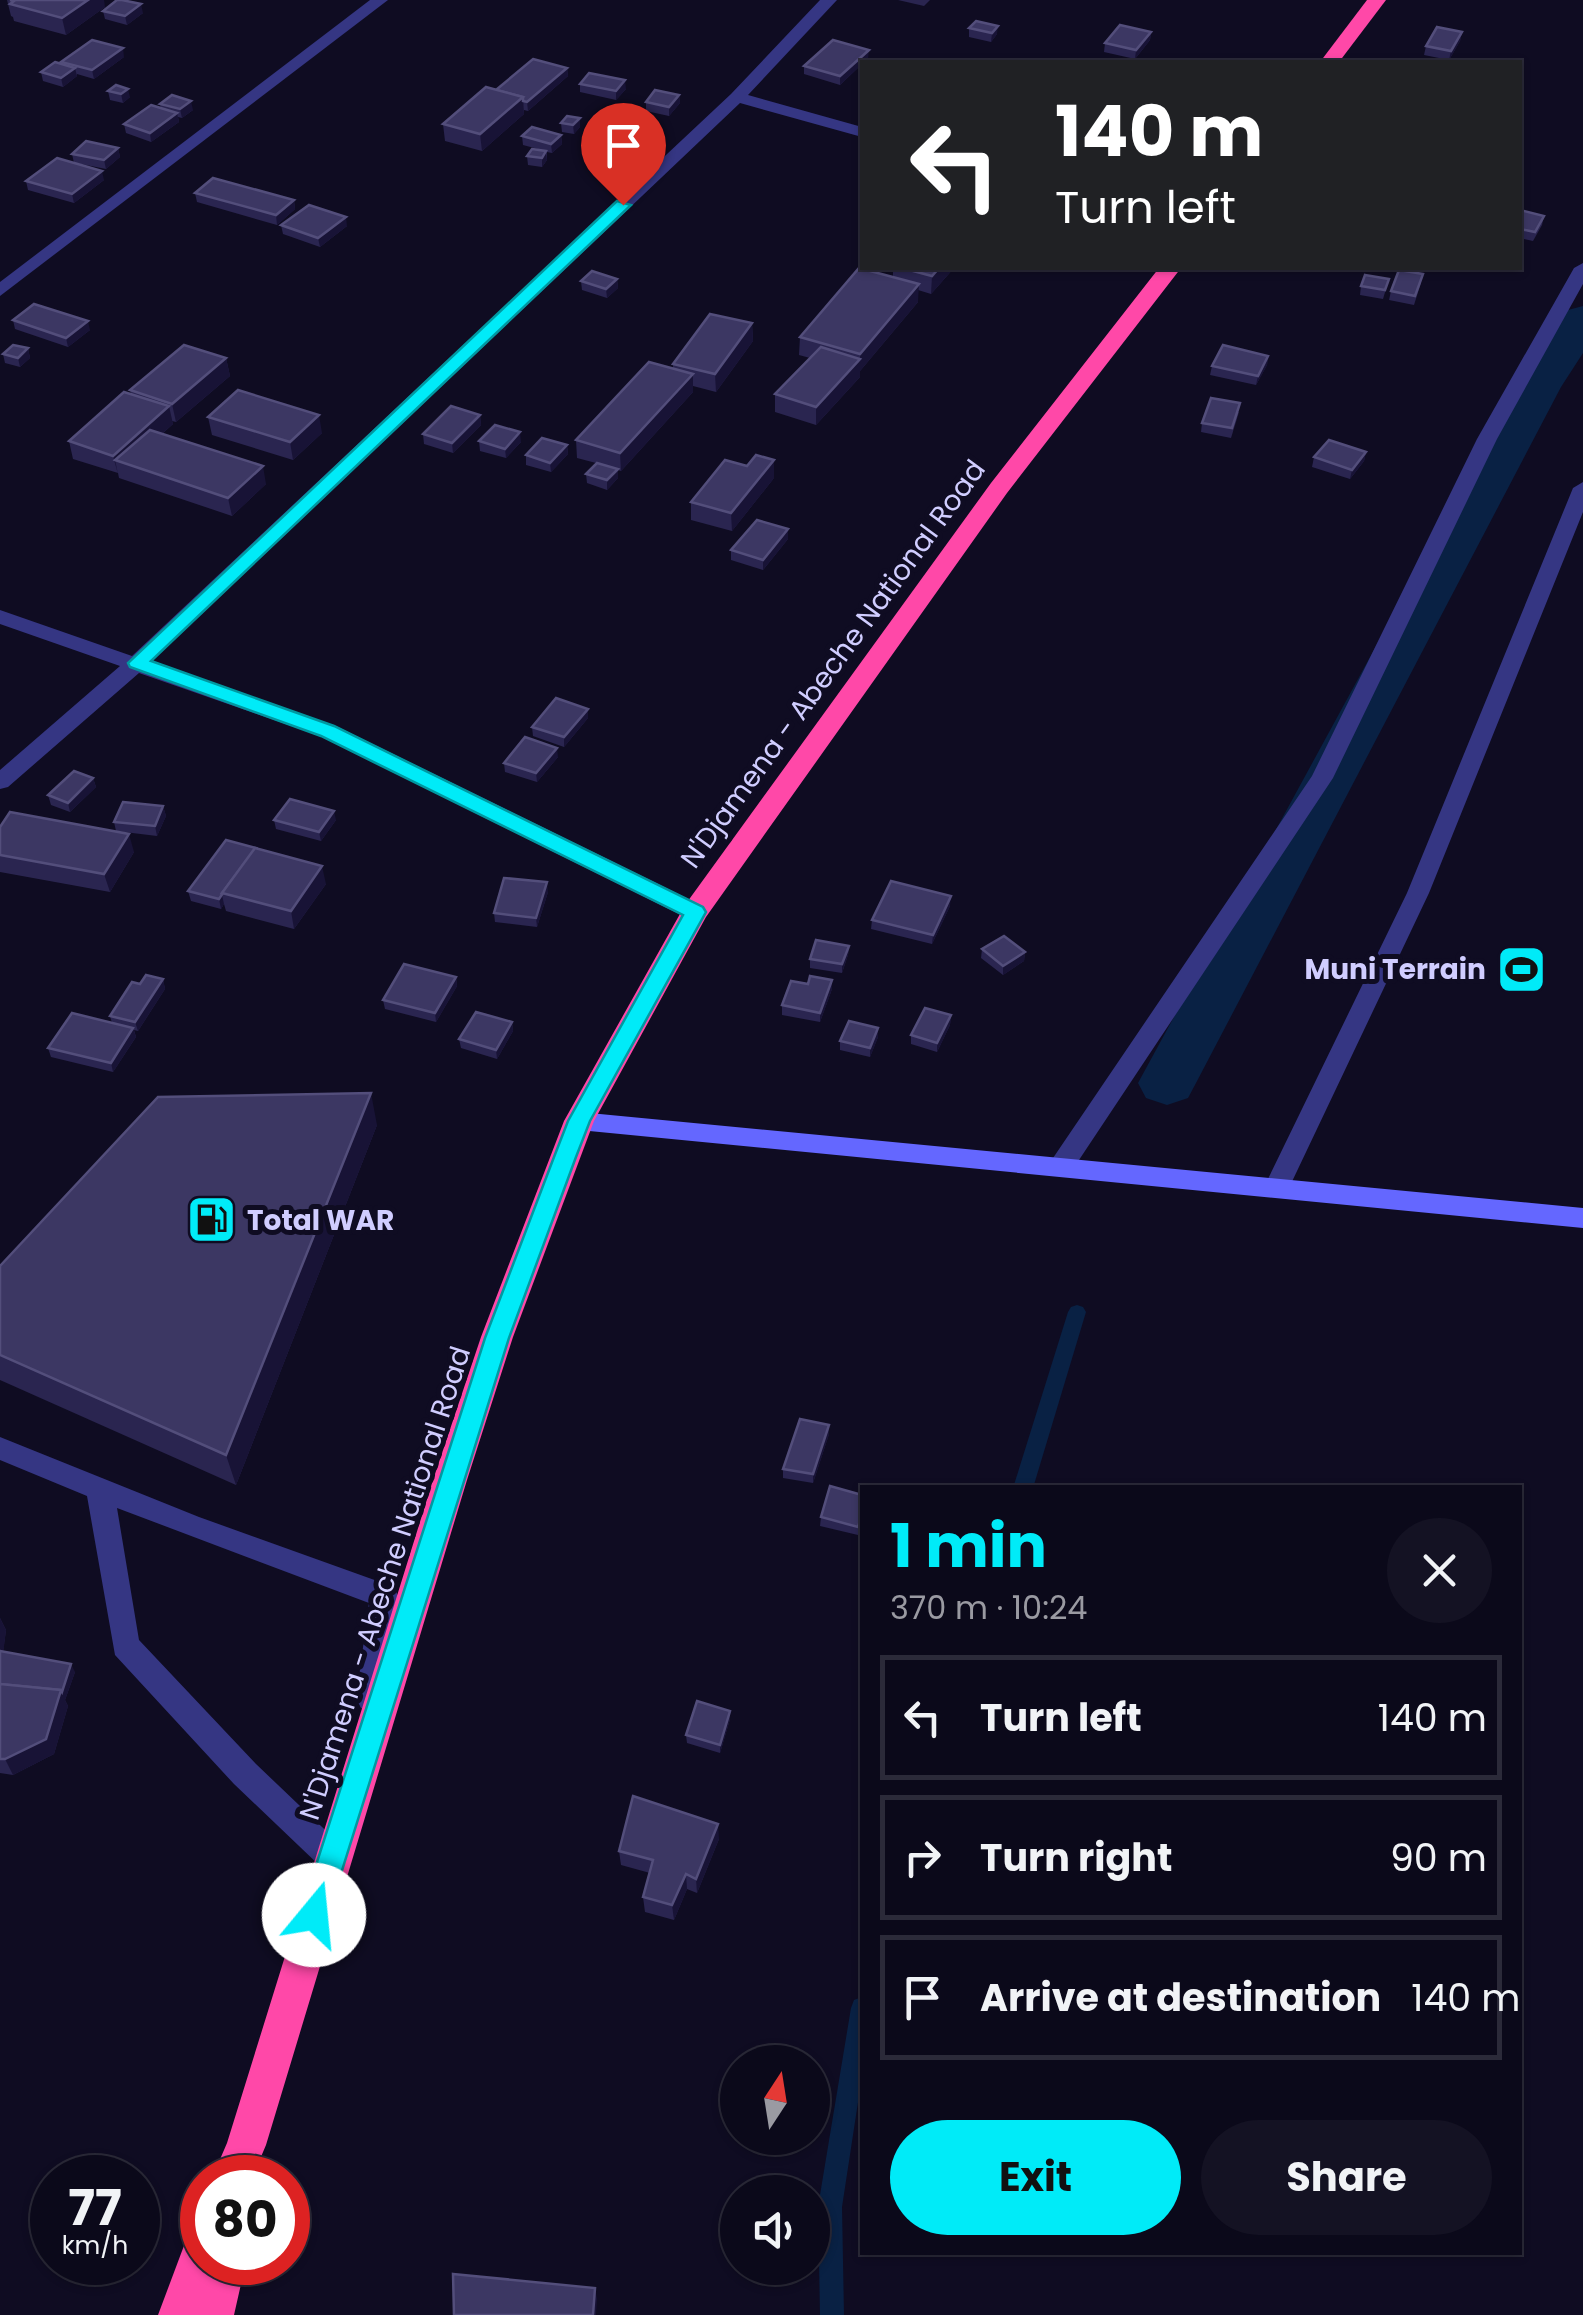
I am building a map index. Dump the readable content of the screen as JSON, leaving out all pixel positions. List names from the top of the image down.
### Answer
{
  "streets": {
    "highway": ["N'Djamena - Abeche National Road"]
  },
  "places": {
    "sports": ["Muni Terrain"],
    "fuel station": ["Total WAR"]
  },
  "north": "top",
  "page": {
    "turn": ["140 m", "Turn left"],
    "heading": ["1 min", "370 m · 10:24"],
    "list": [
      {
        "name": "Turn left",
        "value": "140 m"
      },
      {
        "name": "Turn right",
        "value": "90 m"
      },
      {
        "name": "Arrive at destination",
        "value": "140 m"
      }
    ],
    "buttons": ["Exit", "Share"],
    "speed": "77 km/h",
    "limit": "80"
  }
}
